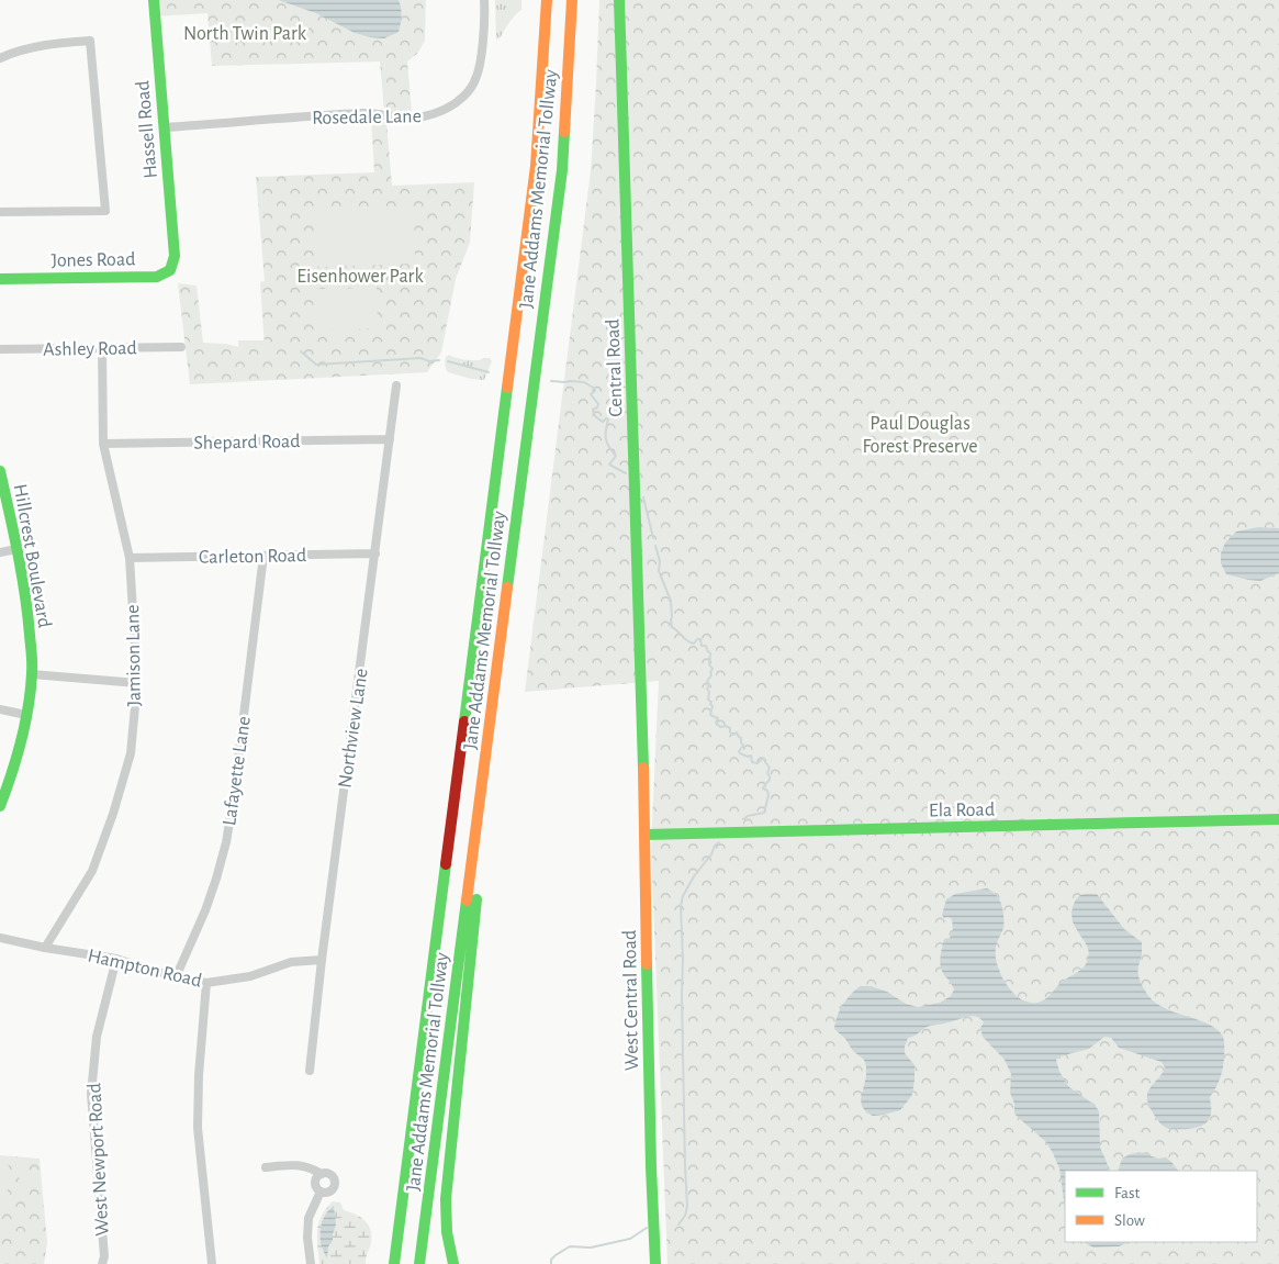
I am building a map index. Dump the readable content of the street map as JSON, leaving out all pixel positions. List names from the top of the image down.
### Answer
{
  "streets": {
    "main road": [
      "Hassell Road",
      "Jane Addams Memorial Tollway",
      "Jones Road",
      "Central Road",
      "Hillcrest Boulevard",
      "Ela Road",
      "West Central Road"
    ],
    "street": [
      "Rosedale Lane",
      "Ashley Road",
      "Shepard Road",
      "Carleton Road",
      "Jamison Lane",
      "Northview Lane",
      "Lafayette Lane",
      "Hampton Road",
      "West Newport Road"
    ]
  },
  "crossings": [
    ["Rosedale Lane", "Hassell Road"],
    ["Hassell Road", "Jones Road"],
    ["Ashley Road", "Jamison Lane"],
    ["Central Road", "West Central Road"],
    ["Shepard Road", "Jamison Lane"],
    ["Shepard Road", "Northview Lane"],
    ["Carleton Road", "Jamison Lane"],
    ["Carleton Road", "Northview Lane"],
    ["Carleton Road", "Lafayette Lane"],
    ["Jamison Lane", "Hampton Road"],
    ["Northview Lane", "Hampton Road"],
    ["Lafayette Lane", "Hampton Road"],
    ["Ela Road", "West Central Road"],
    ["Hampton Road", "West Newport Road"]
  ],
  "parks": ["North Twin Park", "Eisenhower Park", "Paul Douglas Forest Preserve"],
  "legend": ["Fast", "Slow"]
}
